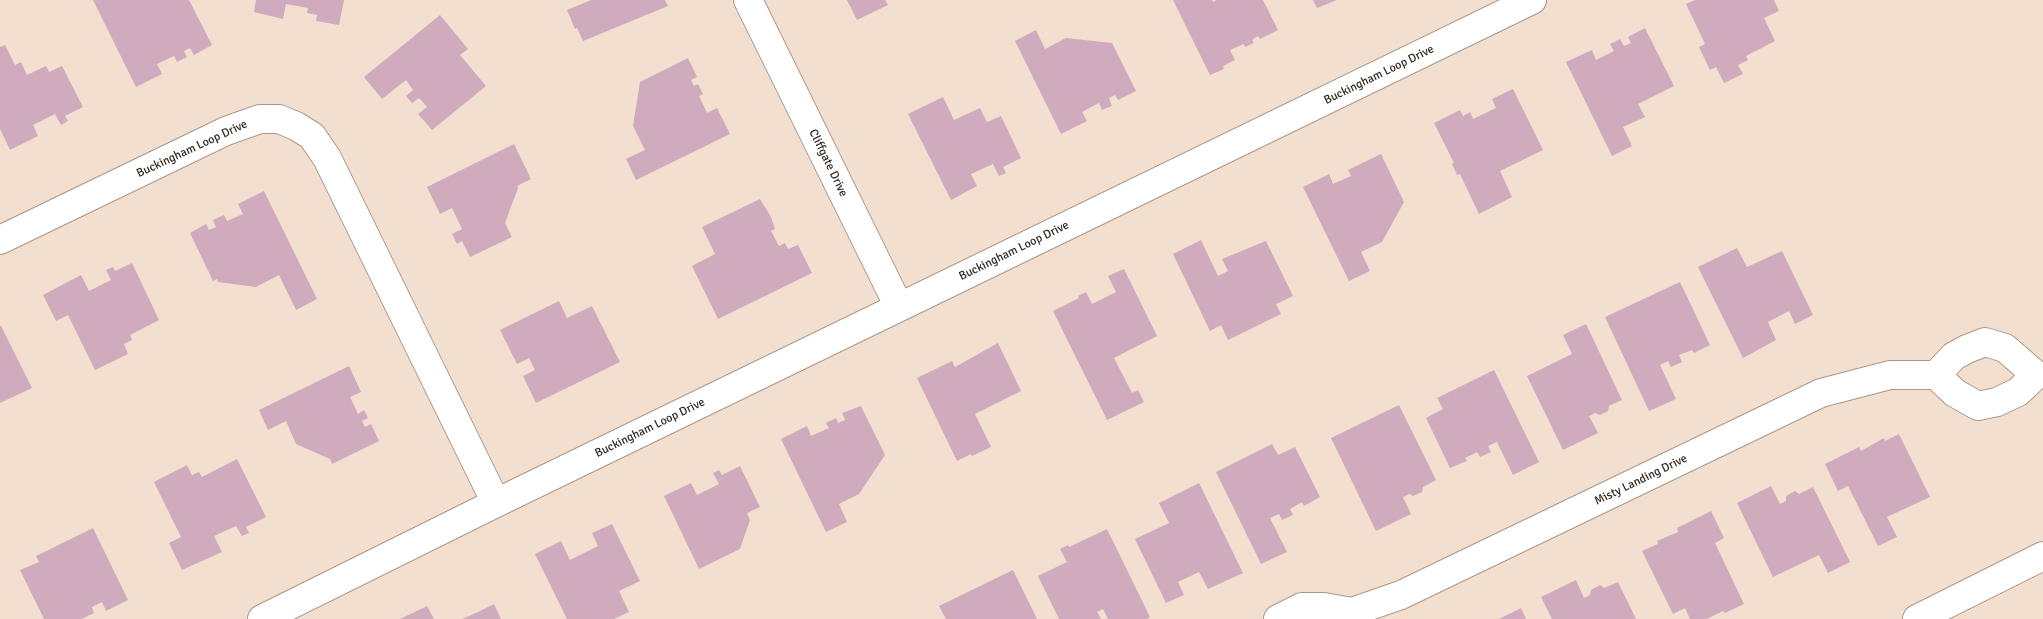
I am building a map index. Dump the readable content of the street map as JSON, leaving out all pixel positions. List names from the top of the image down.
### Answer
{
  "streets": {
    "street": ["Buckingham Loop Drive", "Cliffgate Drive", "Misty Landing Drive"]
  },
  "crossings": [
    ["Buckingham Loop Drive", "Cliffgate Drive"]
  ]
}
